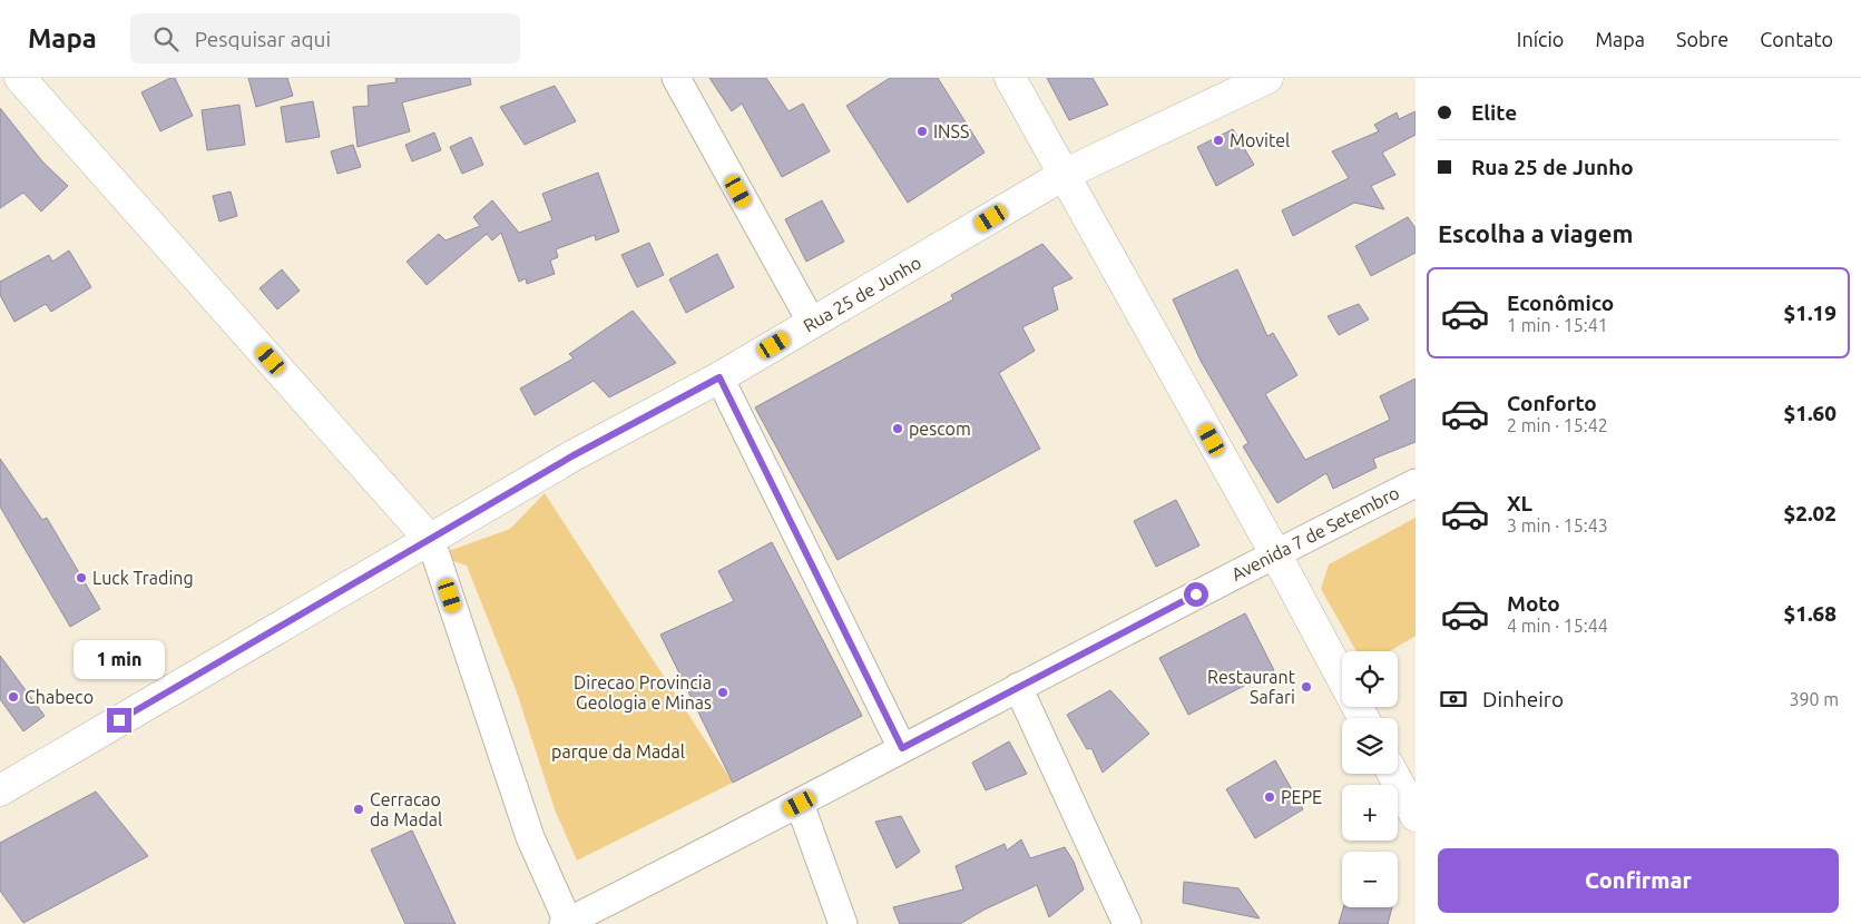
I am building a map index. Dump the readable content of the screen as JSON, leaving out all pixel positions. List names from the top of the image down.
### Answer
{
  "streets": {
    "street": ["Rua 25 de Junho", "Avenida 7 de Setembro"]
  },
  "parks": ["parque da Madal"],
  "places": [
    "INSS",
    "Movitel",
    "pescom",
    "Luck Trading",
    "Restaurant Safari",
    "Direcao Provincia Geologia e Minas",
    "Chabeco",
    "PEPE",
    "Cerracao da Madal"
  ],
  "page": {
    "header": "Mapa",
    "search": "Pesquisar aqui",
    "nav": [
      "Início",
      "Mapa",
      "Sobre",
      "Contato"
    ],
    "banner": ["Elite", "Rua 25 de Junho"],
    "heading": "Escolha a viagem",
    "list": [
      {
        "name": "Econômico",
        "note": "1 min · 15:41",
        "value": "$1.19"
      },
      {
        "name": "Conforto",
        "note": "2 min · 15:42",
        "value": "$1.60"
      },
      {
        "name": "XL",
        "note": "3 min · 15:43",
        "value": "$2.02"
      },
      {
        "name": "Moto",
        "note": "4 min · 15:44",
        "value": "$1.68"
      }
    ],
    "bubble": "1 min",
    "map_buttons": ["+", "−"],
    "pay": ["Dinheiro", "390 m"],
    "buttons": "Confirmar"
  }
}
